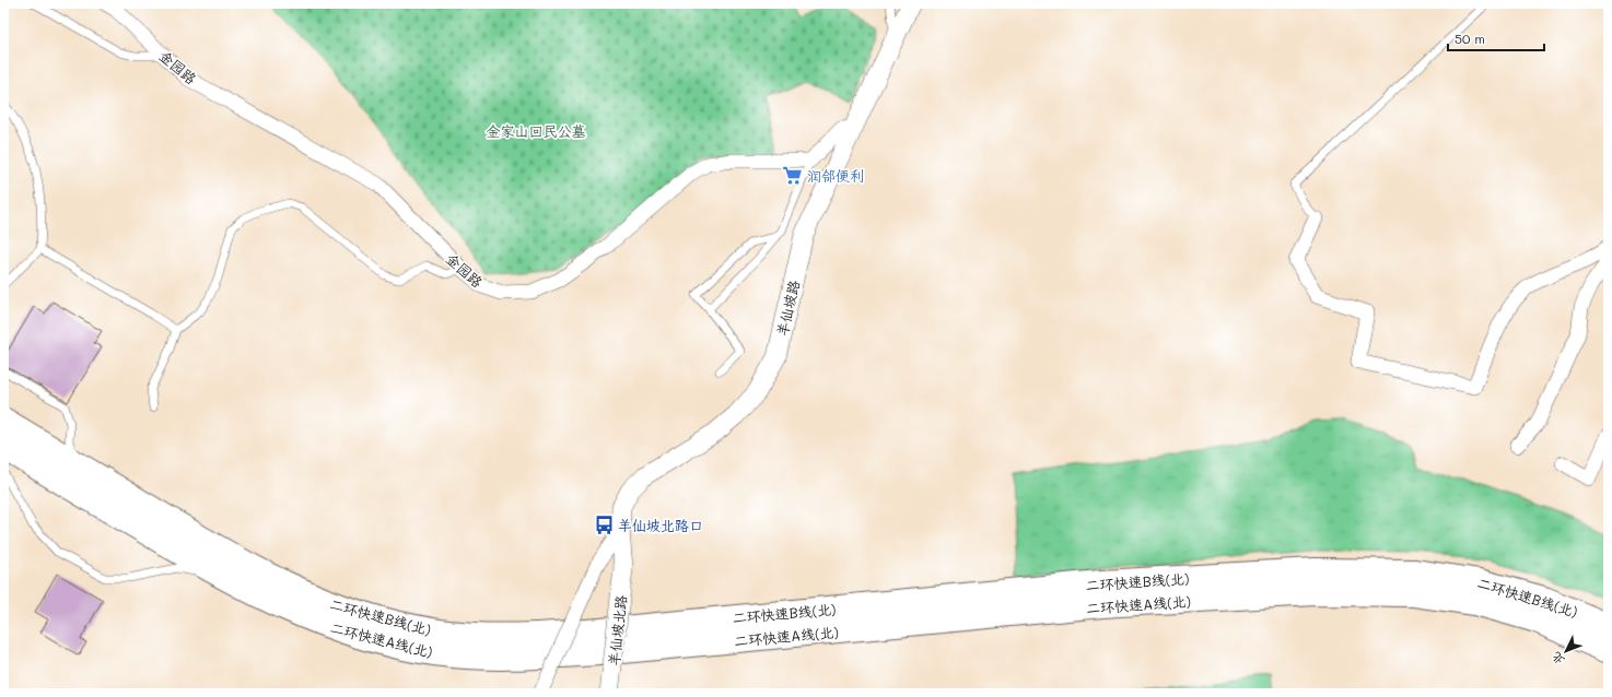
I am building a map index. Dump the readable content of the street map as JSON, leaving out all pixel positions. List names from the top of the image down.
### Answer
{
  "streets": {
    "highway": ["二环快速B线(北)", "二环快速A线(北)"],
    "street": ["金园路", "羊仙坡路", "羊仙坡北路"]
  },
  "crossings": [
    ["羊仙坡路", "羊仙坡北路"],
    ["二环快速B线(北)", "二环快速A线(北)"]
  ],
  "parks": ["金家山回民公墓"],
  "places": {
    "supermarket": ["润邻便利"],
    "bus stop": ["羊仙坡北路口"]
  },
  "scale_bar": "50 m",
  "north": "bottom left"
}
